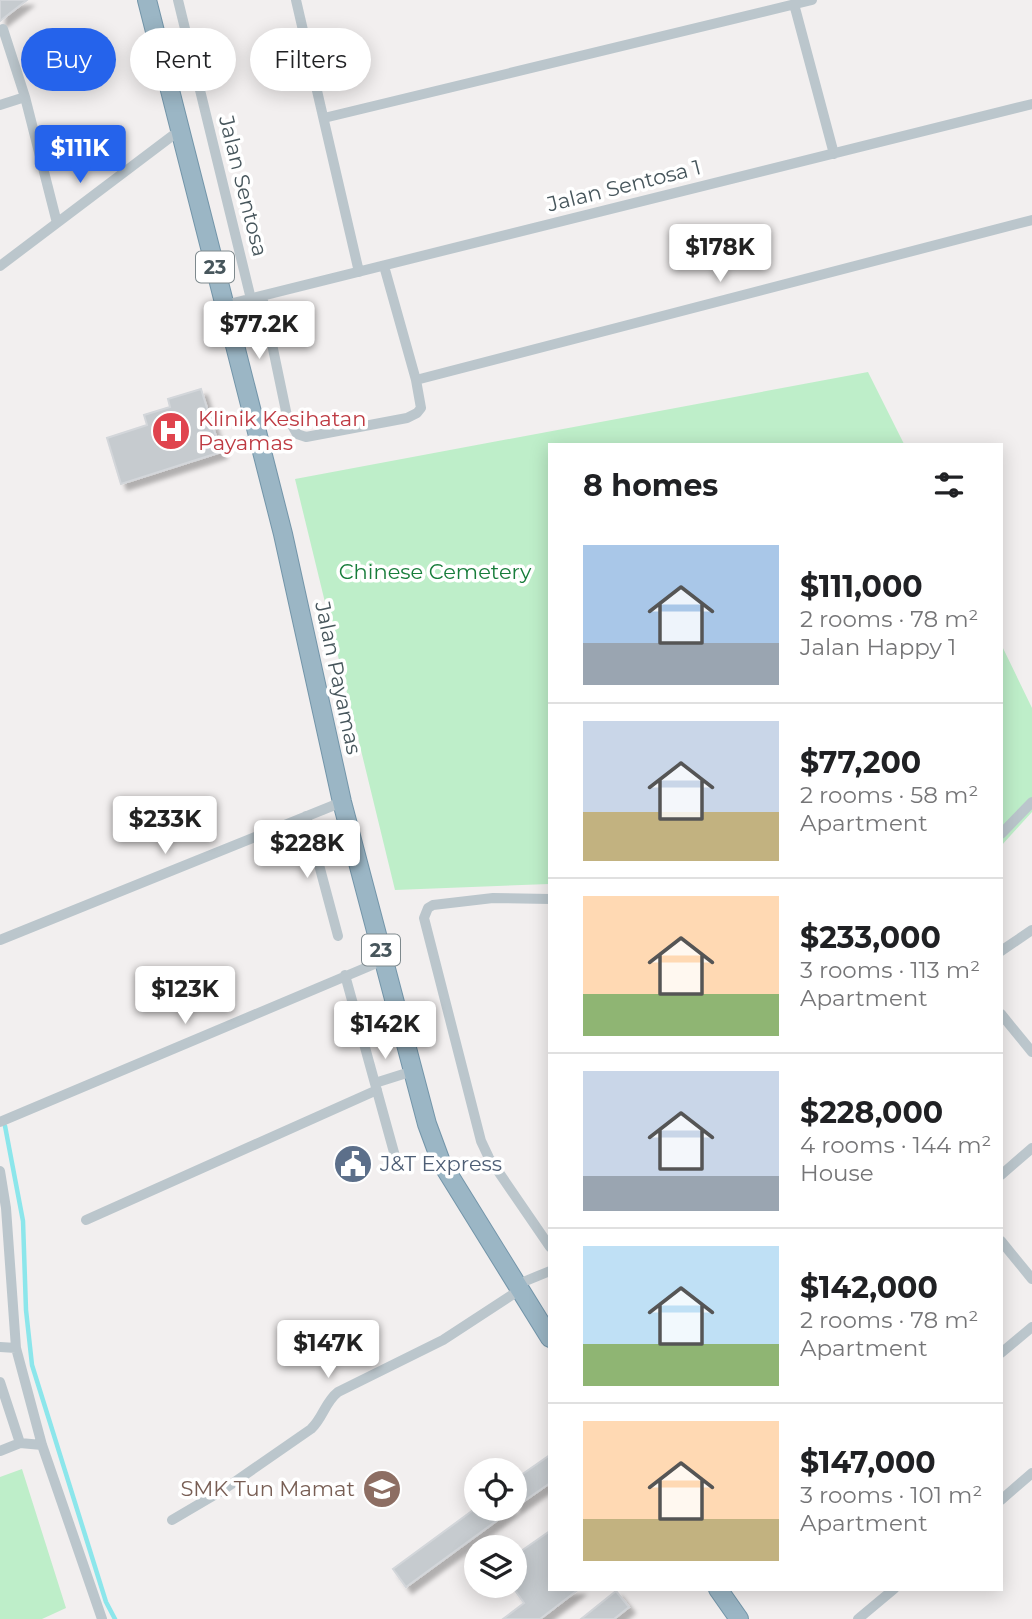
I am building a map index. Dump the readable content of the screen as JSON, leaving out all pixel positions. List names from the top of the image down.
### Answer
{
  "streets": {
    "highway": ["23", "Jalan Payamas"],
    "street": ["Jalan Sentosa", "Jalan Sentosa 1"]
  },
  "crossings": [
    ["Jalan Sentosa", "Jalan Sentosa 1"],
    ["Jalan Sentosa 1", "Jalan Payamas"]
  ],
  "parks": ["Chinese Cemetery"],
  "places": {
    "hospital": ["Klinik Kesihatan Payamas"],
    "public building": ["J&T Express"],
    "school or university": ["SMK Tun Mamat"]
  },
  "page": {
    "chip": ["Buy", "Rent", "Filters"],
    "price": [
      "$111K",
      "$178K",
      "$77.2K",
      "$233K",
      "$228K",
      "$123K",
      "$142K",
      "$147K"
    ],
    "heading": "8 homes",
    "list": [
      {
        "name": "$111,000",
        "note": "2 rooms · 78 m² · Jalan Happy 1"
      },
      {
        "name": "$77,200",
        "note": "2 rooms · 58 m² · Apartment"
      },
      {
        "name": "$233,000",
        "note": "3 rooms · 113 m² · Apartment"
      },
      {
        "name": "$228,000",
        "note": "4 rooms · 144 m² · House"
      },
      {
        "name": "$142,000",
        "note": "2 rooms · 78 m² · Apartment"
      },
      {
        "name": "$147,000",
        "note": "3 rooms · 101 m² · Apartment"
      }
    ]
  }
}
